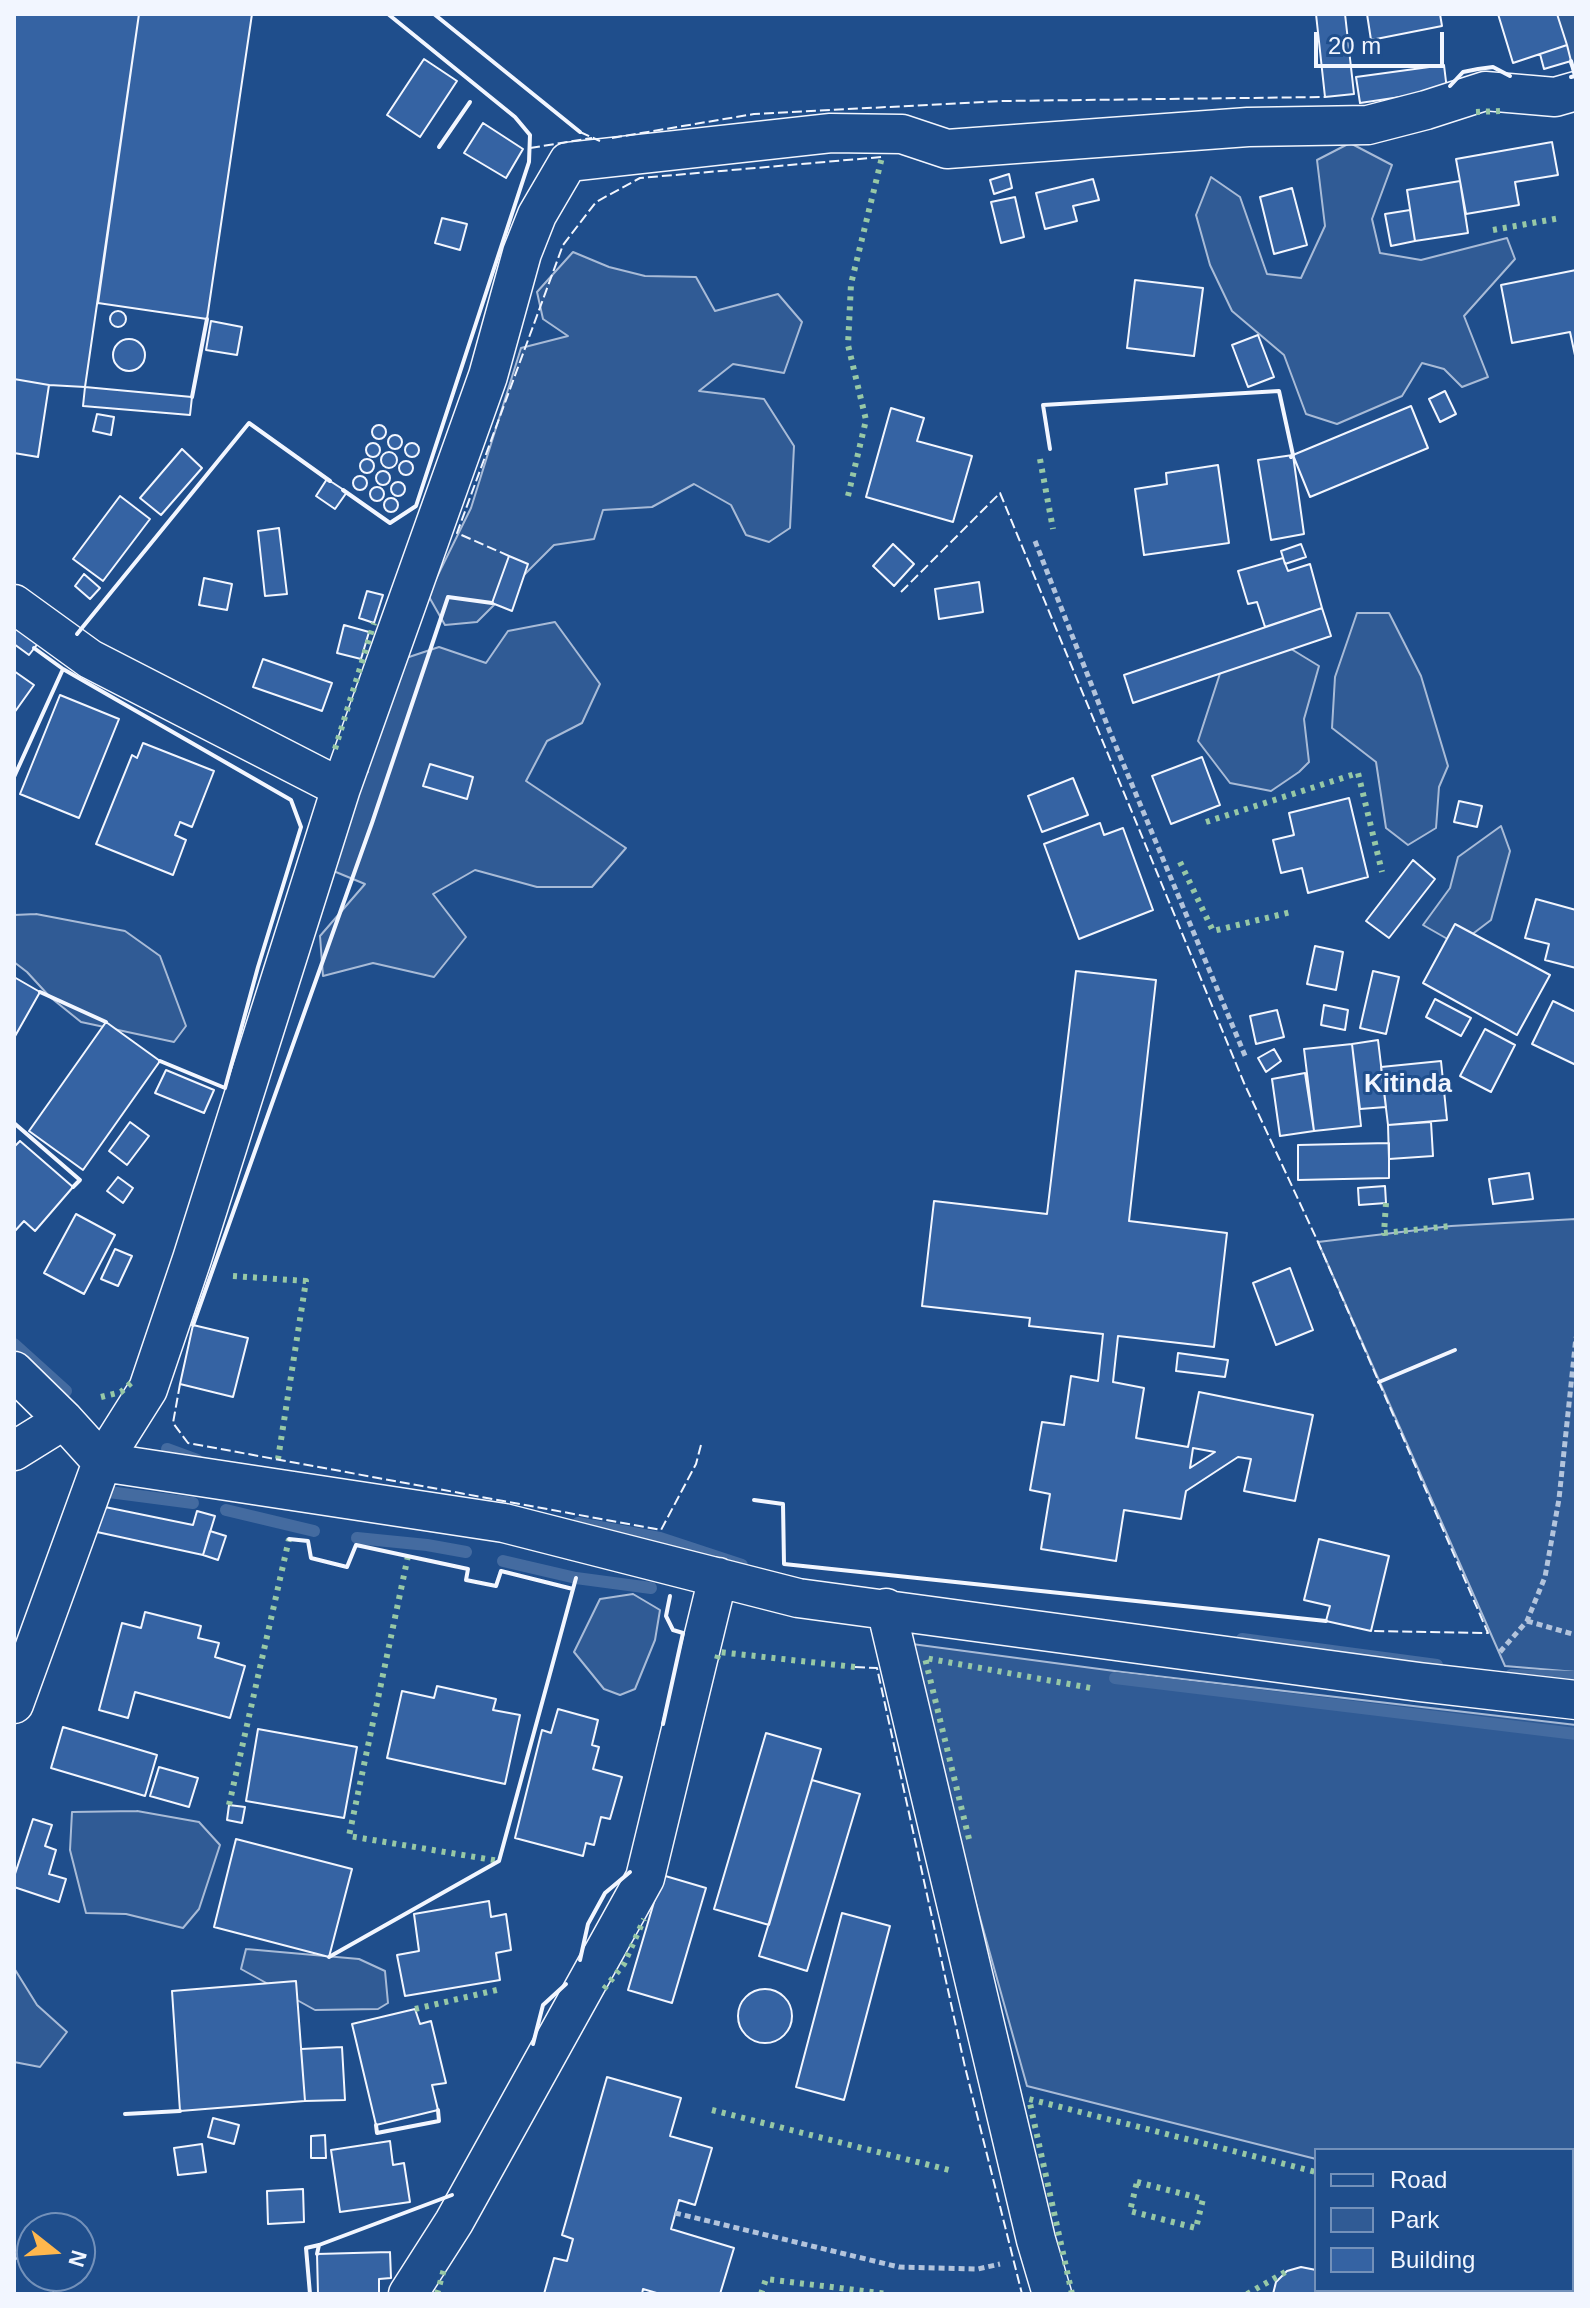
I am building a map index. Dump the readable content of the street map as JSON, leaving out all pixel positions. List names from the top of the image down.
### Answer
{
  "districts": ["Kitinda"],
  "legend": ["Road", "Park", "Building"],
  "scale_bar": "20 m",
  "north": "right"
}
